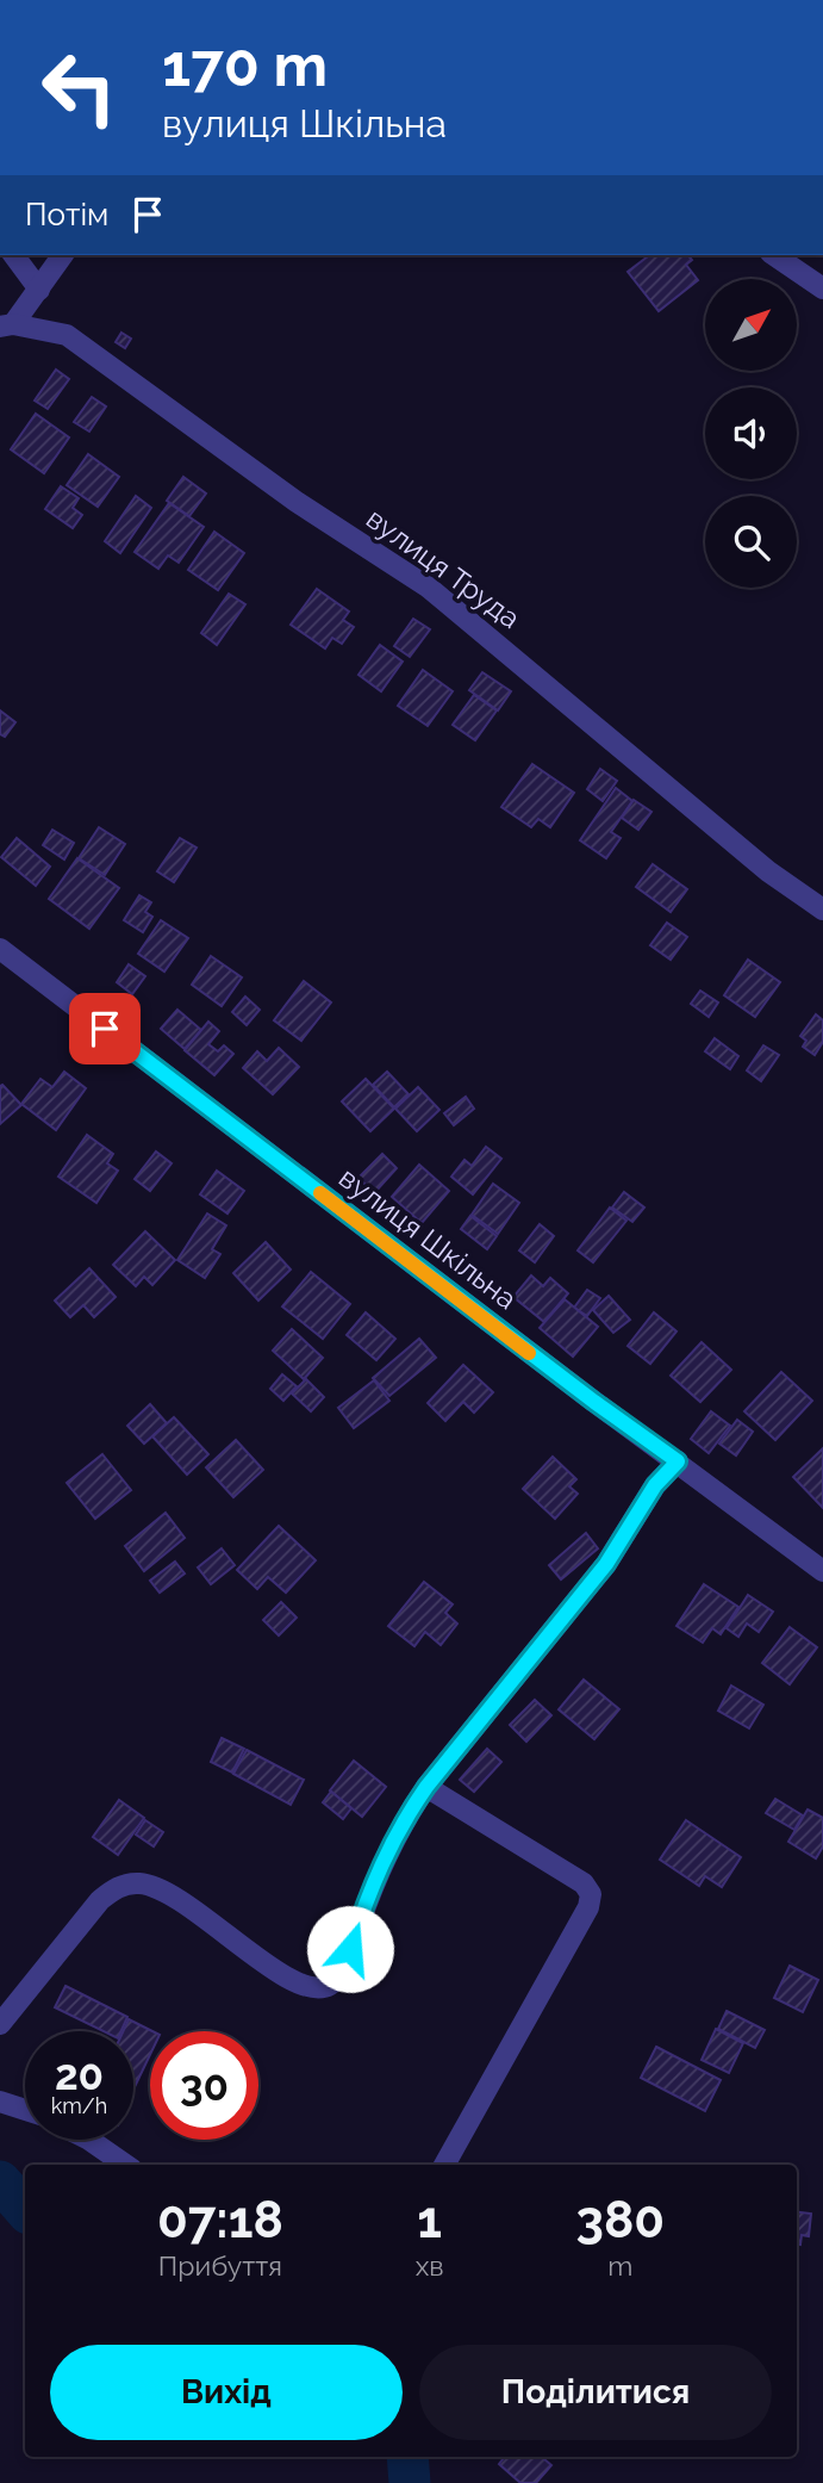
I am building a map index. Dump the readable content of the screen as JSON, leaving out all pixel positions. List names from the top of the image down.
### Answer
{
  "streets": {
    "street": ["вулиця Труда", "вулиця Шкільна"]
  },
  "north": "top right",
  "page": {
    "turn": ["170 m", "вулиця Шкільна"],
    "then": "Потім",
    "speed": "20 km/h",
    "limit": "30",
    "eta": [
      "07:18",
      "Прибуття",
      "1",
      "хв",
      "380",
      "m"
    ],
    "buttons": ["Вихід", "Поділитися"]
  }
}
